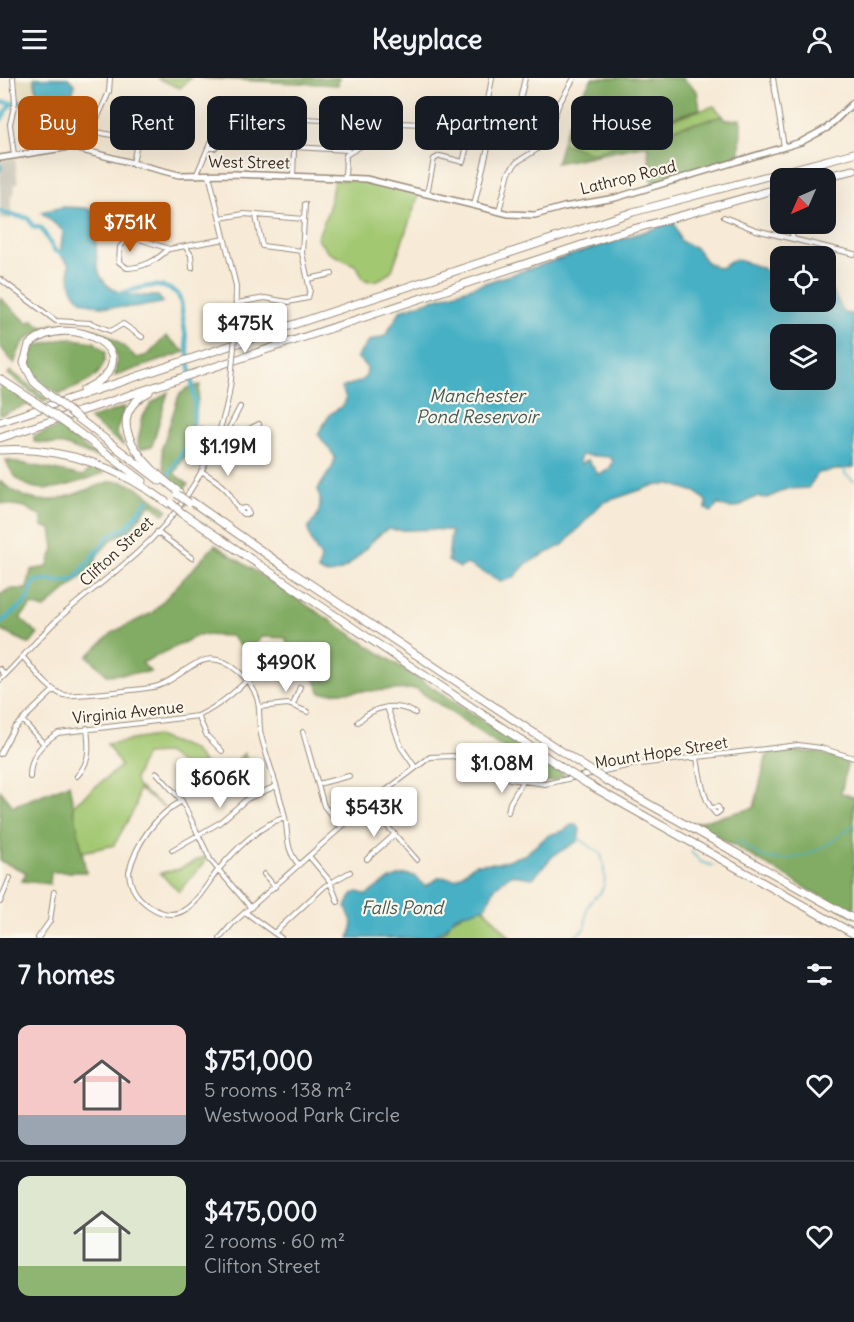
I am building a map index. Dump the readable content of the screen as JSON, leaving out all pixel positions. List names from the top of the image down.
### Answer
{
  "streets": {
    "main road": ["West Street", "Lathrop Road"],
    "street": ["Clifton Street", "Virginia Avenue", "Mount Hope Street"]
  },
  "crossings": [
    ["West Street", "Lathrop Road"],
    ["West Street", "Clifton Street"]
  ],
  "water": ["Manchester Pond Reservoir", "Falls Pond"],
  "north": "bottom left",
  "page": {
    "header": "Keyplace",
    "chip": [
      "Buy",
      "Rent",
      "Filters",
      "New",
      "Apartment",
      "House"
    ],
    "price": [
      "$751K",
      "$475K",
      "$1.19M",
      "$490K",
      "$1.08M",
      "$606K",
      "$543K"
    ],
    "heading": "7 homes",
    "list": [
      {
        "name": "$751,000",
        "note": "5 rooms · 138 m² · Westwood Park Circle"
      },
      {
        "name": "$475,000",
        "note": "2 rooms · 60 m² · Clifton Street"
      }
    ]
  }
}
